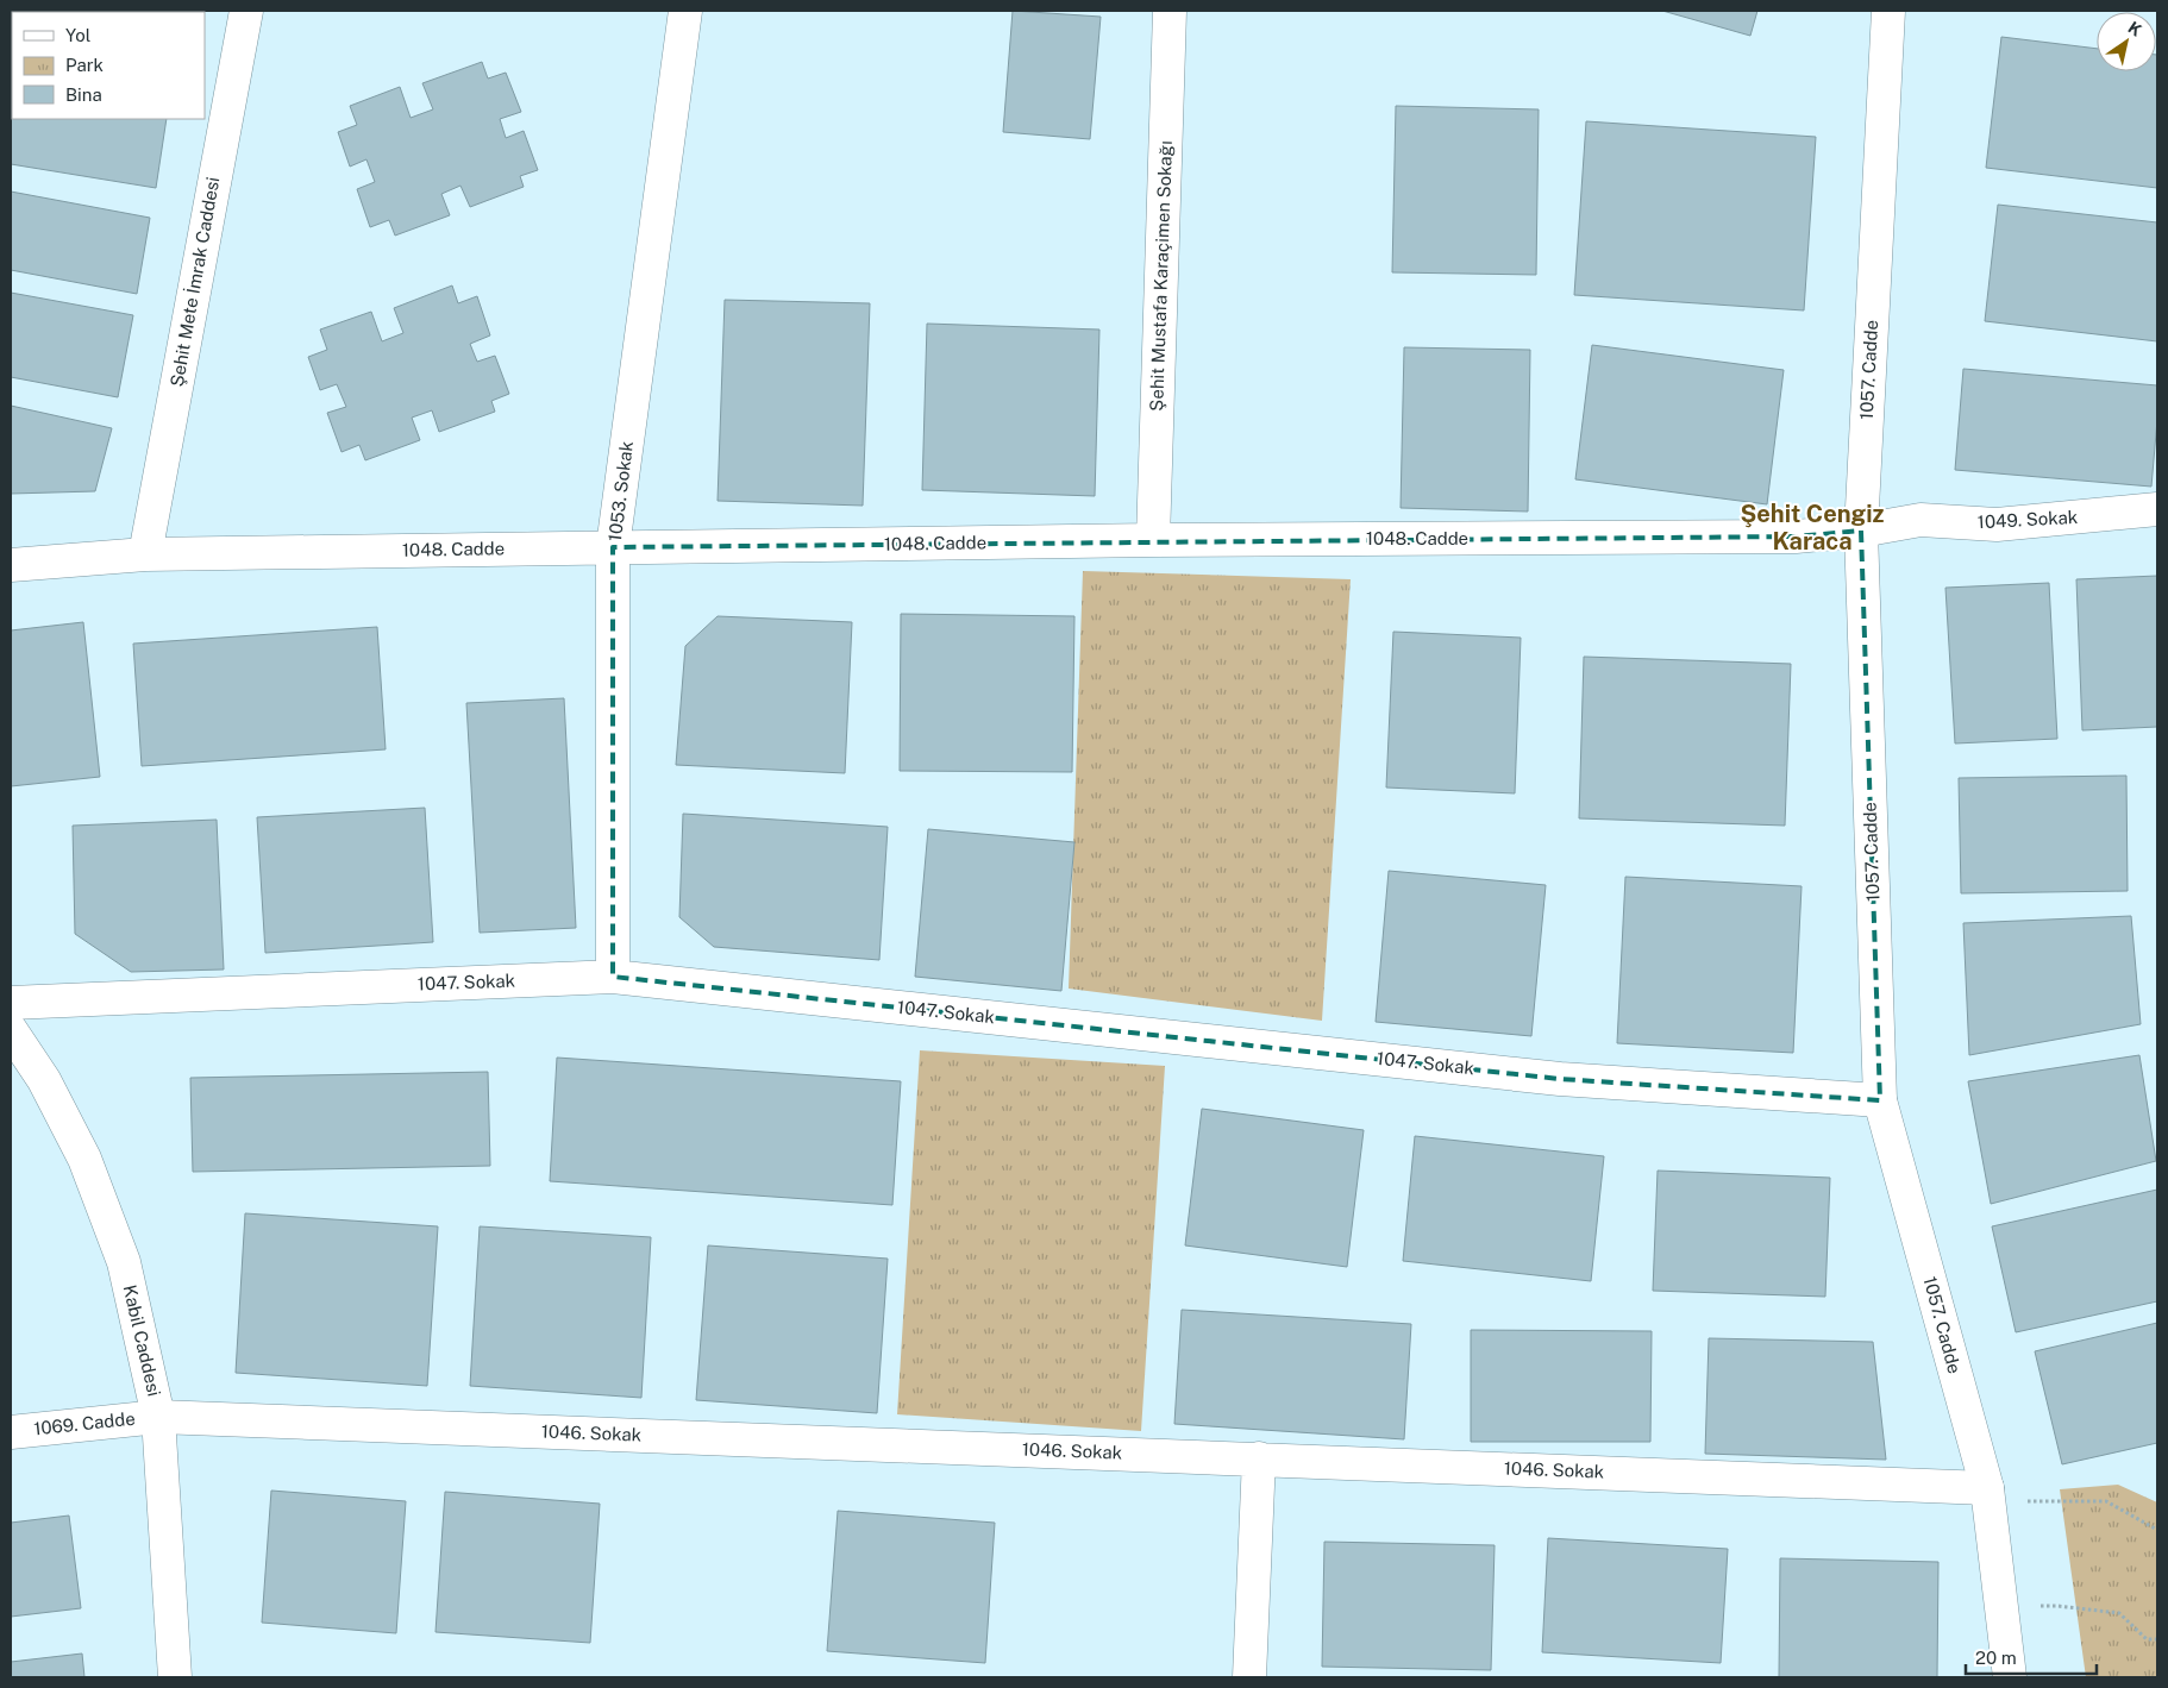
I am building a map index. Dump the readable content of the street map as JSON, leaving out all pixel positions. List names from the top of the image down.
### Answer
{
  "streets": {
    "street": [
      "Şehit Mustafa Karaçimen Sokağı",
      "Şehit Mete İmrak Caddesi",
      "1057. Cadde",
      "1053. Sokak",
      "1049. Sokak",
      "1048. Cadde",
      "1047. Sokak",
      "Kabil Caddesi",
      "1069. Cadde",
      "1046. Sokak"
    ]
  },
  "crossings": [
    ["Şehit Mustafa Karaçimen Sokağı", "1048. Cadde"],
    ["Şehit Mete İmrak Caddesi", "1048. Cadde"],
    ["1057. Cadde", "1049. Sokak"],
    ["1057. Cadde", "1048. Cadde"],
    ["1057. Cadde", "1047. Sokak"],
    ["1057. Cadde", "1046. Sokak"],
    ["1053. Sokak", "1048. Cadde"],
    ["1053. Sokak", "1047. Sokak"],
    ["1049. Sokak", "1048. Cadde"],
    ["Kabil Caddesi", "1069. Cadde"],
    ["Kabil Caddesi", "1046. Sokak"],
    ["1069. Cadde", "1046. Sokak"]
  ],
  "districts": ["Şehit Cengiz Karaca"],
  "legend": ["Yol", "Park", "Bina"],
  "scale_bar": "20 m",
  "north": "top right"
}
